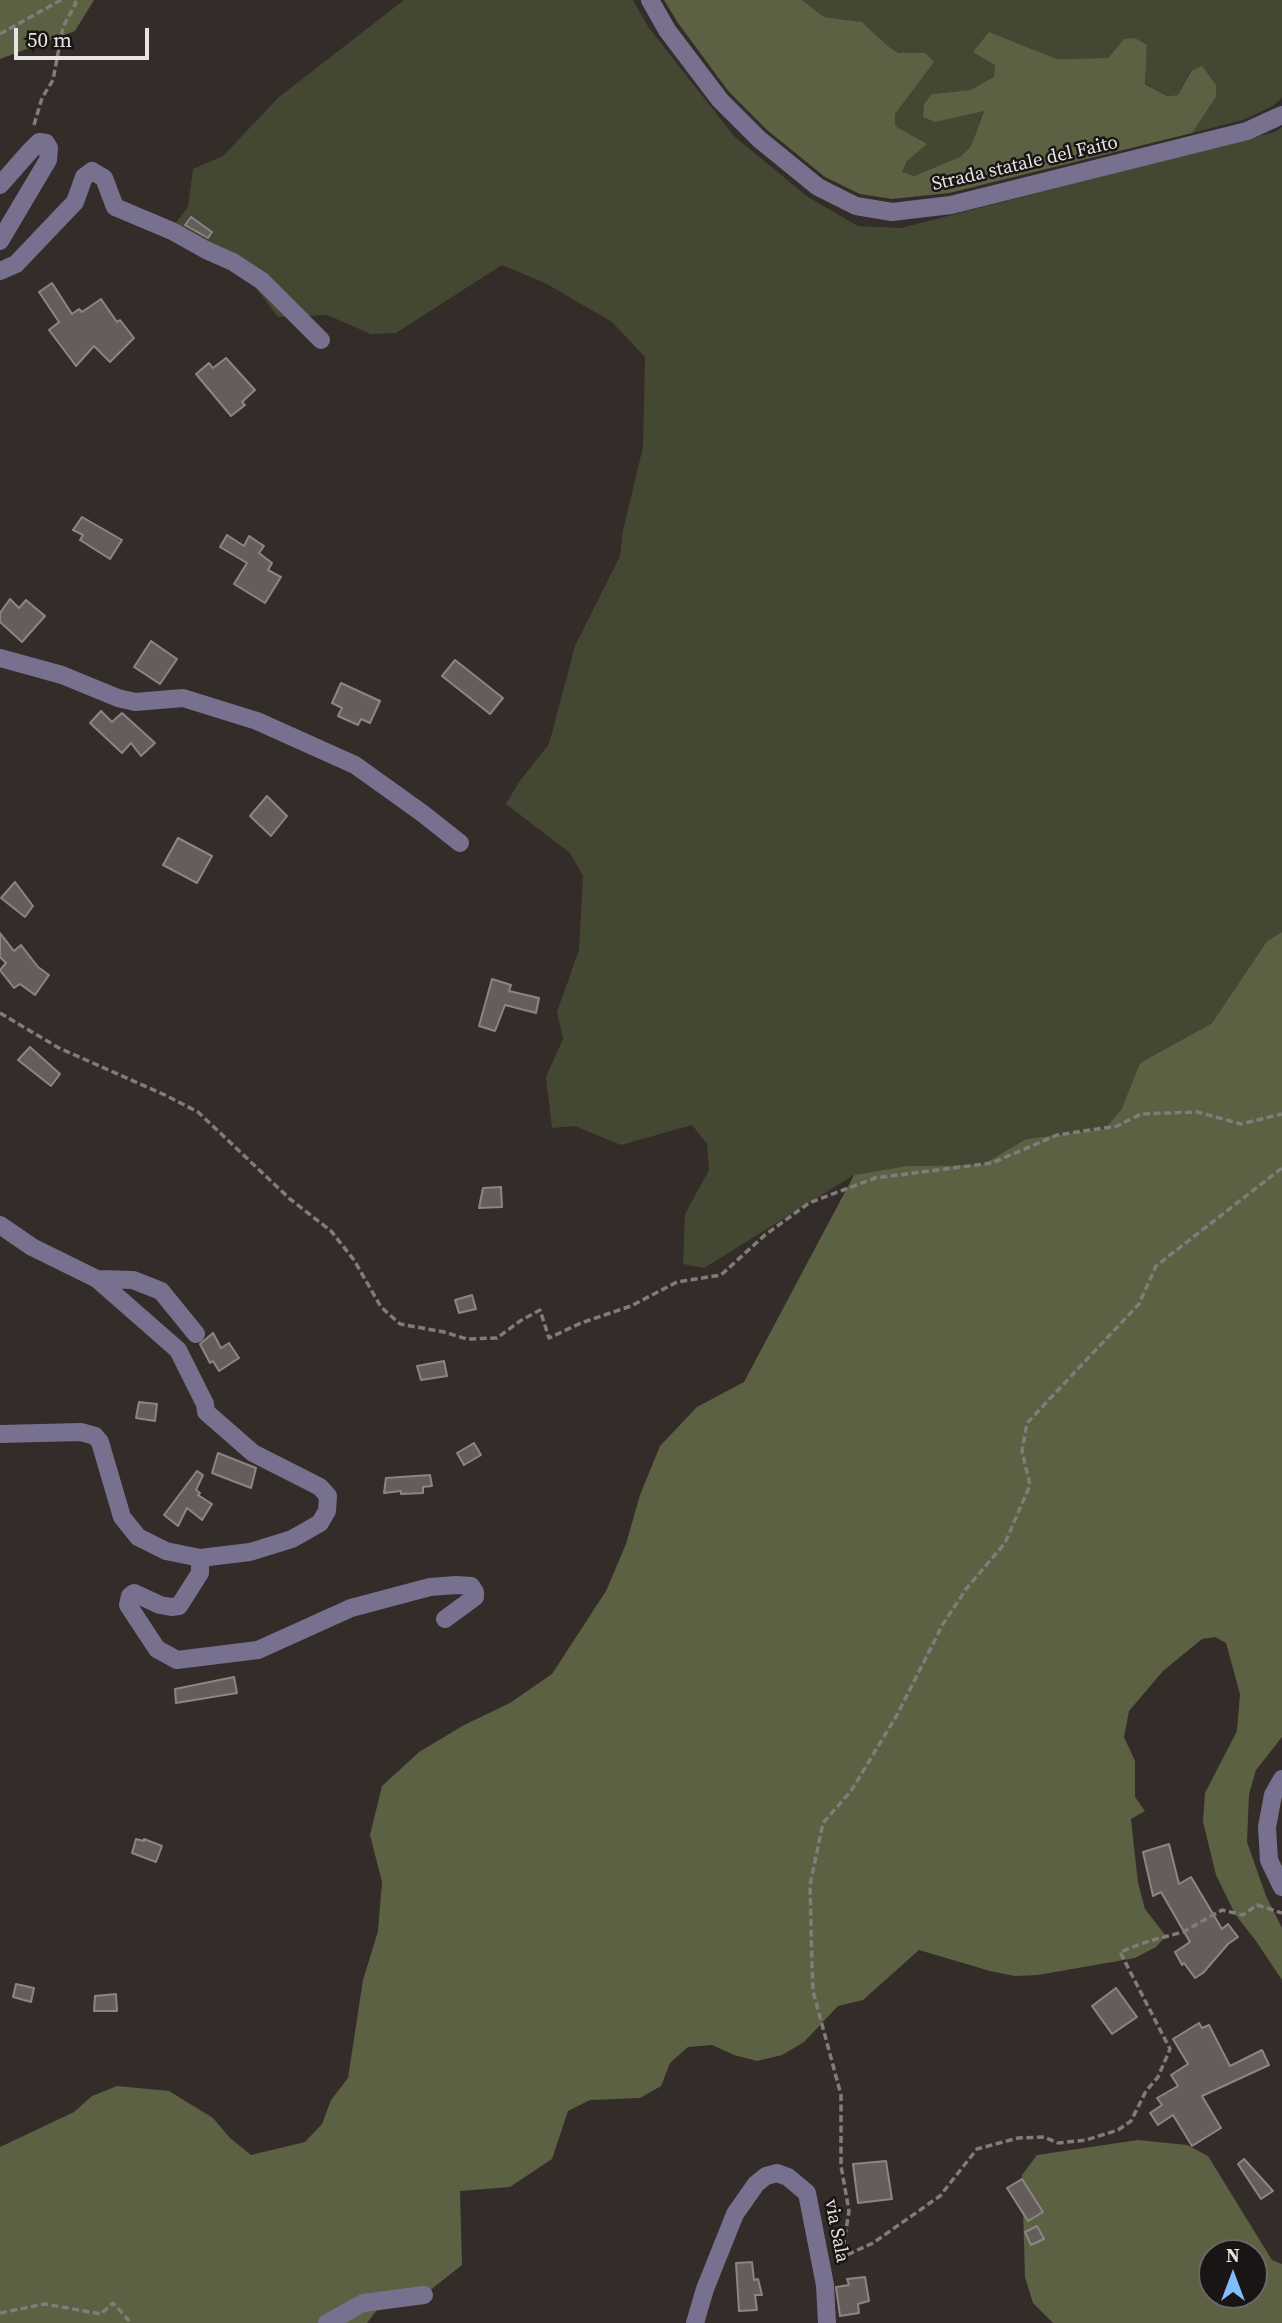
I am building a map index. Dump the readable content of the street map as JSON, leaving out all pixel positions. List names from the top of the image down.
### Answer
{
  "streets": {
    "street": ["Strada statale del Faito", "via Sala"]
  },
  "scale_bar": "50 m",
  "north": "top"
}
